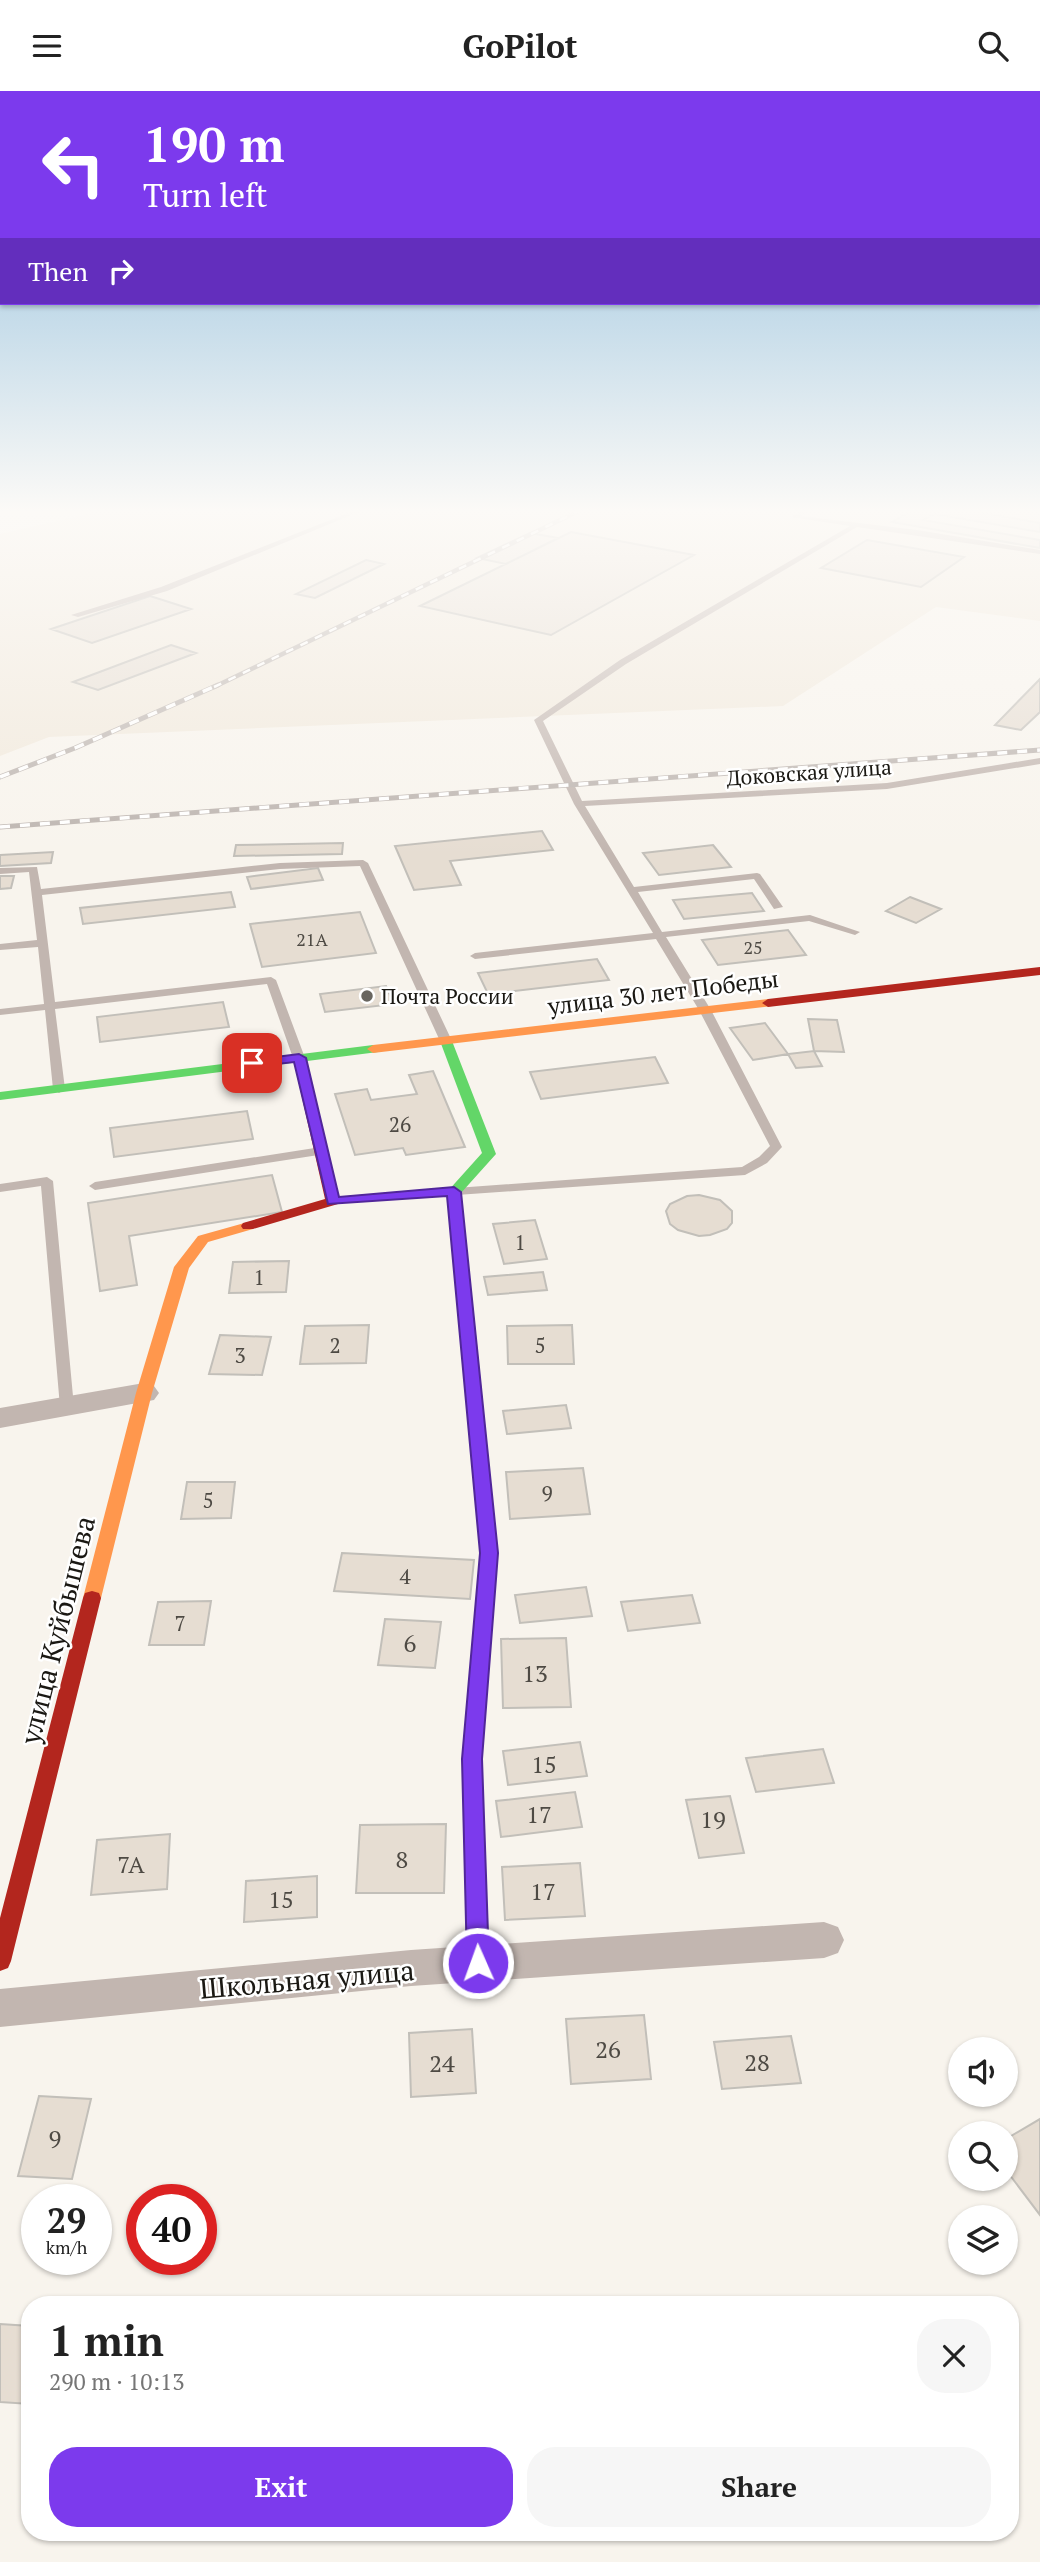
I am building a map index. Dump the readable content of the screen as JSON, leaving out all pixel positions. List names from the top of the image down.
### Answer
{
  "streets": {
    "street": ["улица 30 лет Победы", "улица Куйбышева", "Школьная улица"],
    "lane": ["Доковская улица"]
  },
  "places": ["Почта России"],
  "house_numbers": [
    "21А",
    "25",
    "26",
    "1",
    "1",
    "2",
    "5",
    "3",
    "9",
    "5",
    "4",
    "7",
    "6",
    "13",
    "15",
    "17",
    "19",
    "8",
    "7А",
    "17",
    "15",
    "26",
    "28",
    "24",
    "9"
  ],
  "page": {
    "header": "GoPilot",
    "turn": ["190 m", "Turn left"],
    "then": "Then",
    "speed": "29 km/h",
    "limit": "40",
    "heading": ["1 min", "290 m · 10:13"],
    "buttons": ["Exit", "Share"]
  }
}
